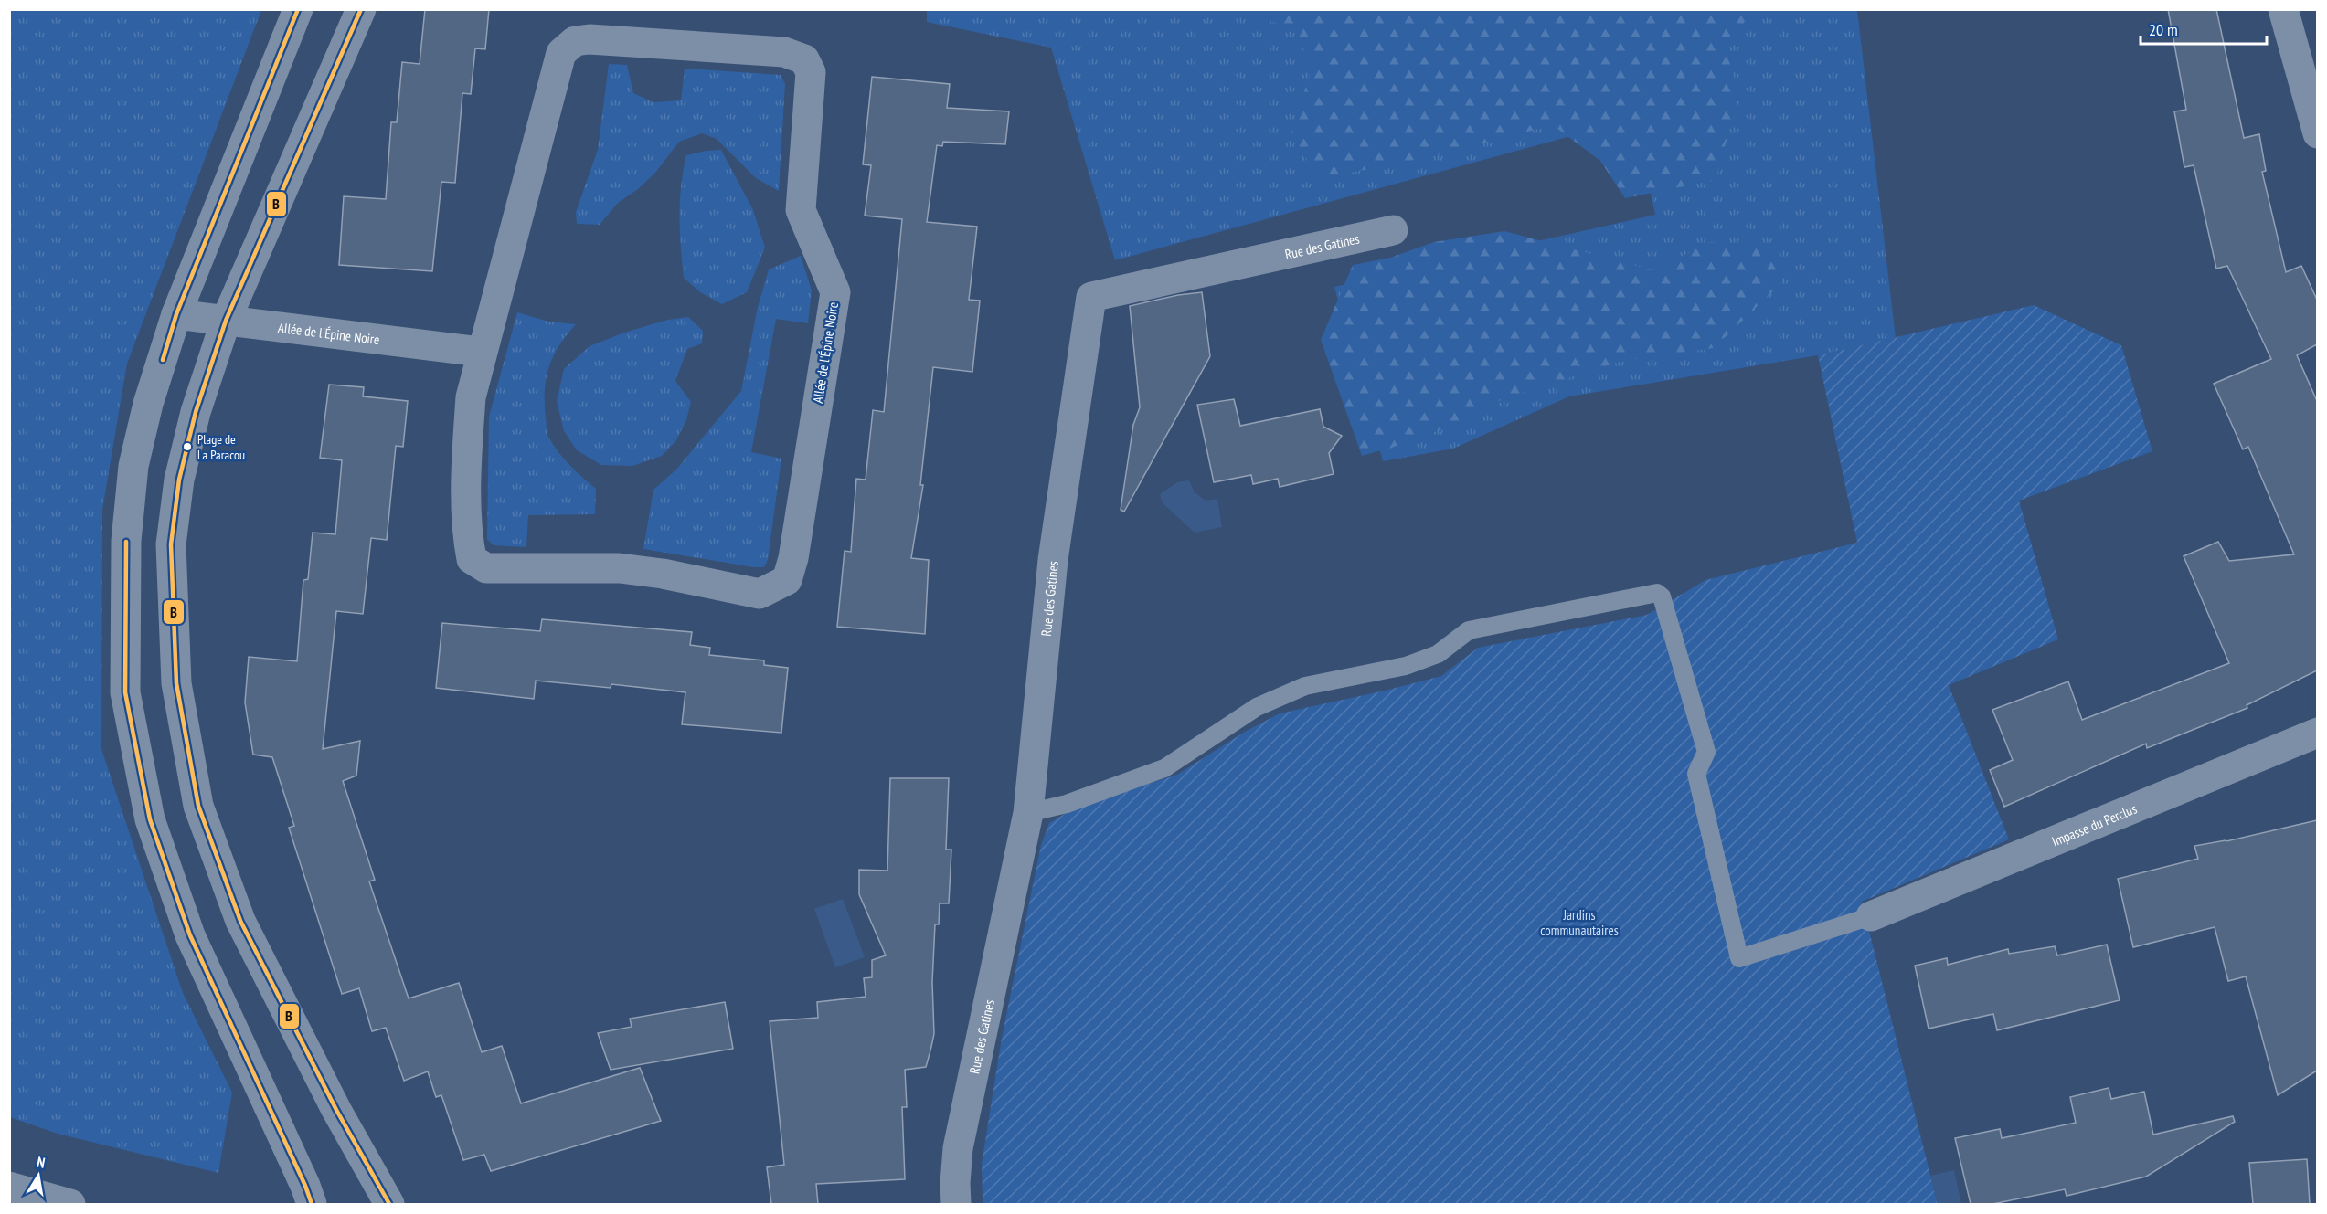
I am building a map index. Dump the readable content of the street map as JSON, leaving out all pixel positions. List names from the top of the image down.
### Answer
{
  "streets": {
    "street": ["Rue des Gatines", "Allée de l'Épine Noire", "Impasse du Perclus"]
  },
  "parks": ["Jardins communautaires"],
  "places": ["Plage de La Paracou"],
  "lines": ["transit line B"],
  "scale_bar": "20 m",
  "north": "top"
}
